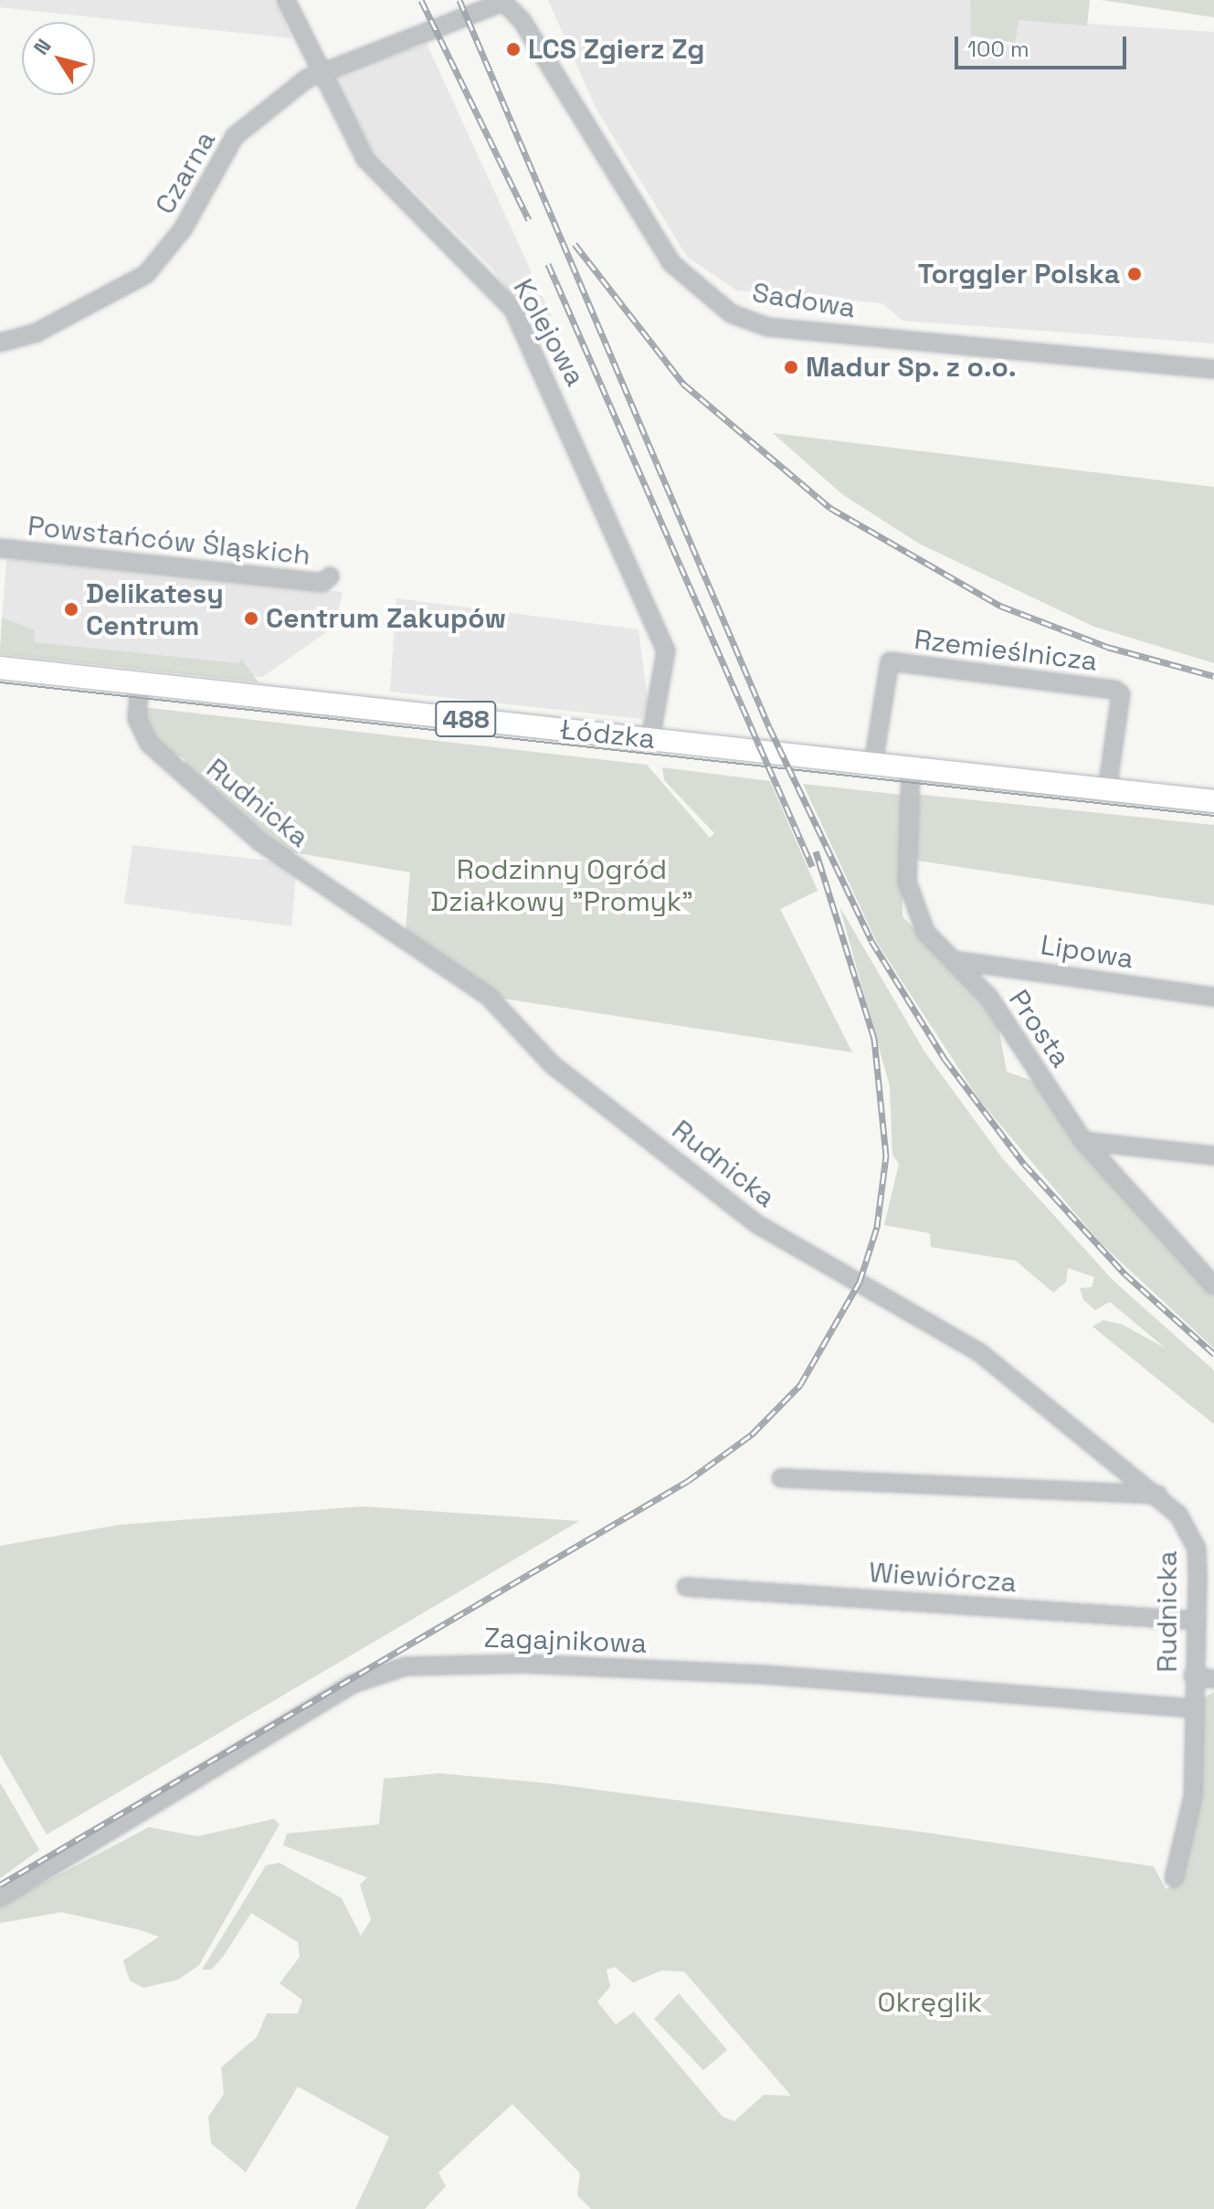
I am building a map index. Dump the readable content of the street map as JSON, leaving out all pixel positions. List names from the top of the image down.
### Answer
{
  "streets": {
    "main road": ["488", "Łódzka"],
    "street": [
      "Czarna",
      "Sadowa",
      "Kolejowa",
      "Powstańców Śląskich",
      "Rzemieślnicza",
      "Rudnicka",
      "Lipowa",
      "Prosta",
      "Wiewiórcza",
      "Zagajnikowa"
    ]
  },
  "crossings": [
    ["Czarna", "Sadowa"],
    ["Czarna", "Kolejowa"],
    ["Kolejowa", "Łódzka"],
    ["Rzemieślnicza", "Łódzka"],
    ["Łódzka", "Rudnicka"],
    ["Łódzka", "Prosta"],
    ["Rudnicka", "Wiewiórcza"],
    ["Rudnicka", "Zagajnikowa"],
    ["Lipowa", "Prosta"]
  ],
  "parks": ["Rodzinny Ogród Działkowy \"Promyk\"", "Okręglik"],
  "places": [
    "LCS Zgierz Zg",
    "Torggler Polska",
    "Madur Sp. z o.o.",
    "Delikatesy Centrum",
    "Centrum Zakupów"
  ],
  "scale_bar": "100 m",
  "north": "top left"
}
